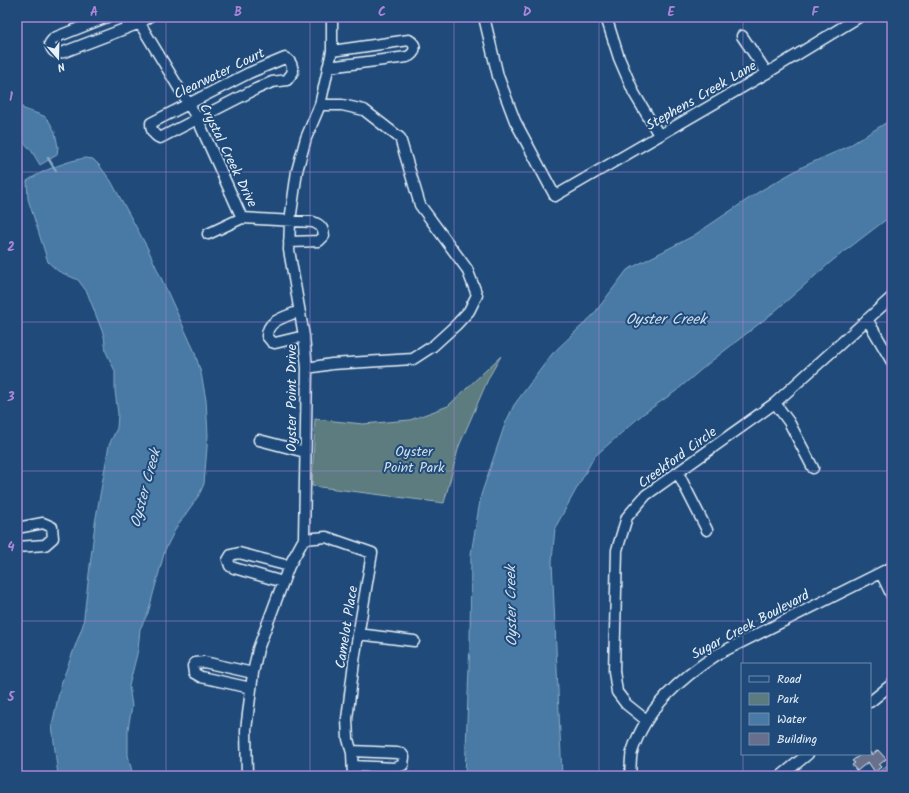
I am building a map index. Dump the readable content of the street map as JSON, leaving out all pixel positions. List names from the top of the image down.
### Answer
{
  "streets": {
    "street": [
      "Clearwater Court",
      "Stephens Creek Lane",
      "Crystal Creek Drive",
      "Oyster Point Drive",
      "Creekford Circle",
      "Sugar Creek Boulevard",
      "Camelot Place"
    ]
  },
  "crossings": [
    ["Clearwater Court", "Crystal Creek Drive"],
    ["Crystal Creek Drive", "Oyster Point Drive"],
    ["Oyster Point Drive", "Camelot Place"],
    ["Creekford Circle", "Sugar Creek Boulevard"]
  ],
  "water": ["Oyster Creek"],
  "parks": ["Oyster Point Park"],
  "legend": [
    "Road",
    "Park",
    "Water",
    "Building"
  ],
  "north": "bottom",
  "grid": {
    "columns": [
      "A",
      "B",
      "C",
      "D",
      "E",
      "F"
    ],
    "rows": [
      "1",
      "2",
      "3",
      "4",
      "5"
    ]
  }
}
